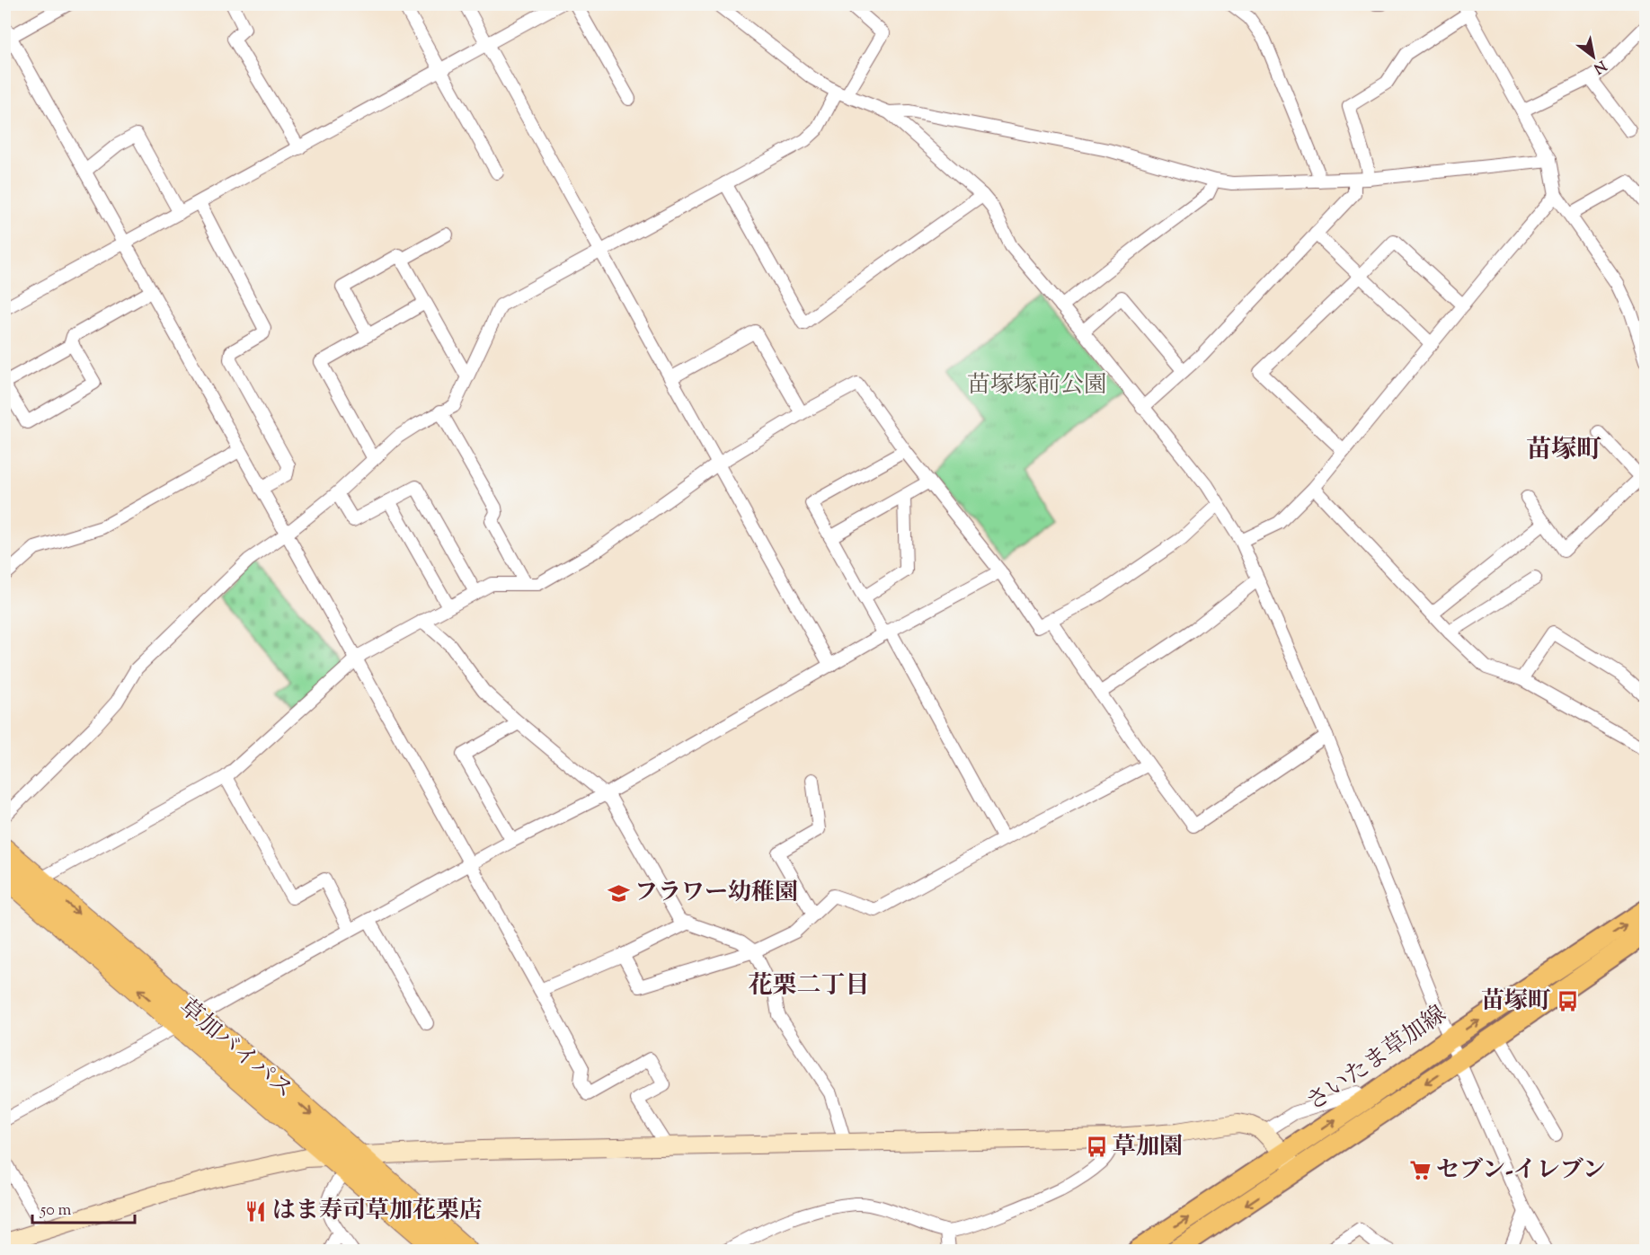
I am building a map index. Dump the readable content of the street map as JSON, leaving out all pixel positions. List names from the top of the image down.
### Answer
{
  "streets": {
    "highway": ["草加バイパス"],
    "main road": ["さいたま草加線"]
  },
  "districts": ["苗塚町", "花栗二丁目"],
  "parks": ["苗塚塚前公園"],
  "places": {
    "school or university": ["フラワー幼稚園"],
    "bus stop": ["苗塚町", "草加園"],
    "supermarket": ["セブン-イレブン"],
    "restaurant": ["はま寿司草加花栗店"]
  },
  "scale_bar": "50 m",
  "north": "bottom right"
}
